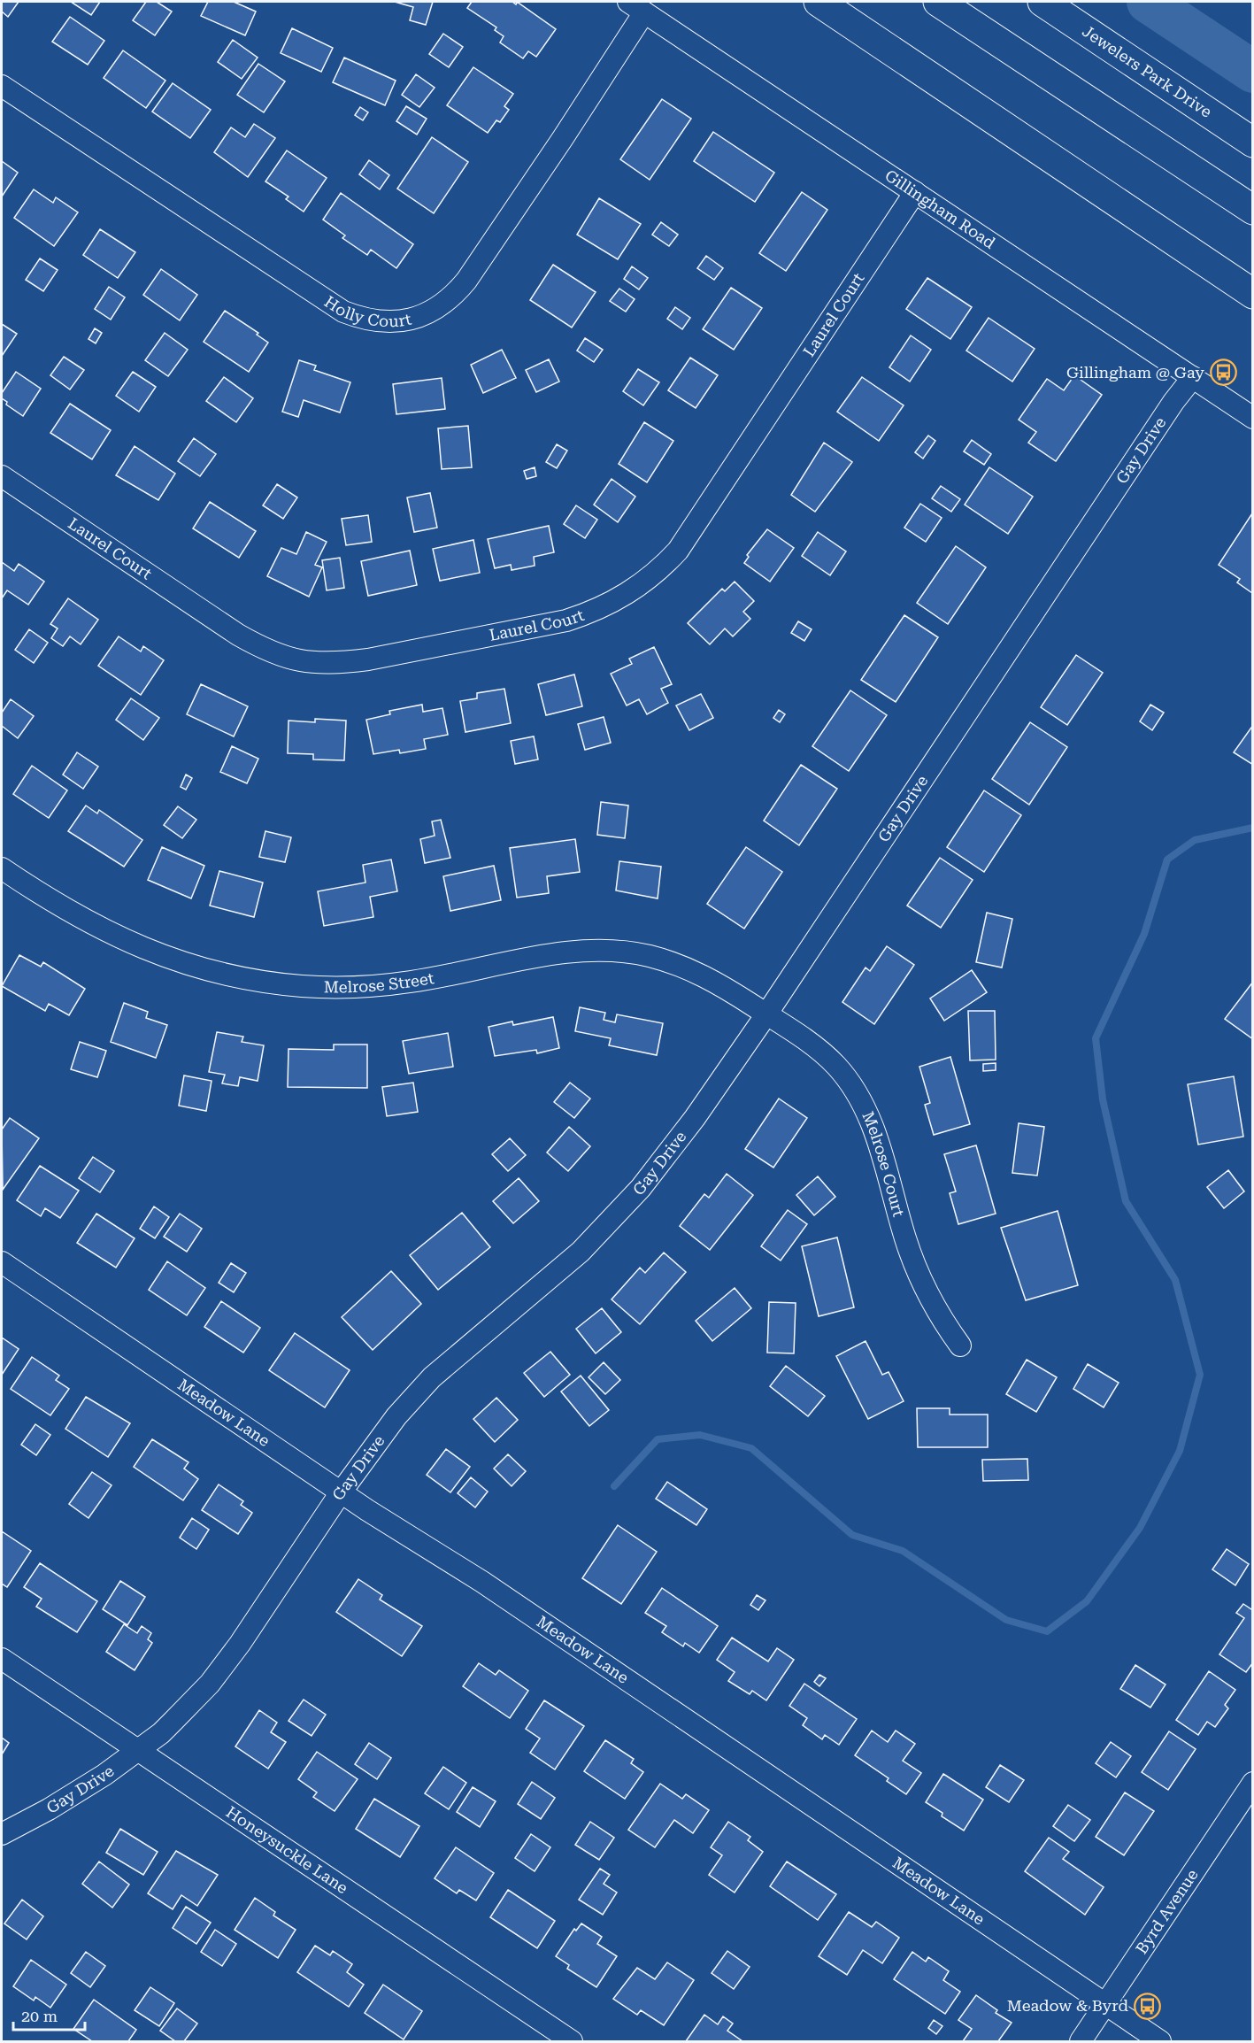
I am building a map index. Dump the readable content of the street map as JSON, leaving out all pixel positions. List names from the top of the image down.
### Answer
{
  "streets": {
    "main road": ["Jewelers Park Drive"],
    "street": [
      "Gillingham Road",
      "Holly Court",
      "Laurel Court",
      "Gay Drive",
      "Melrose Street",
      "Melrose Court",
      "Meadow Lane",
      "Honeysuckle Lane",
      "Byrd Avenue"
    ]
  },
  "crossings": [
    ["Gillingham Road", "Holly Court"],
    ["Gillingham Road", "Laurel Court"],
    ["Gillingham Road", "Gay Drive"],
    ["Gay Drive", "Melrose Street"],
    ["Gay Drive", "Melrose Court"],
    ["Gay Drive", "Meadow Lane"],
    ["Gay Drive", "Honeysuckle Lane"],
    ["Melrose Street", "Melrose Court"],
    ["Meadow Lane", "Byrd Avenue"]
  ],
  "places": {
    "bus stop": ["Gillingham @ Gay", "Meadow & Byrd"]
  },
  "scale_bar": "20 m"
}
